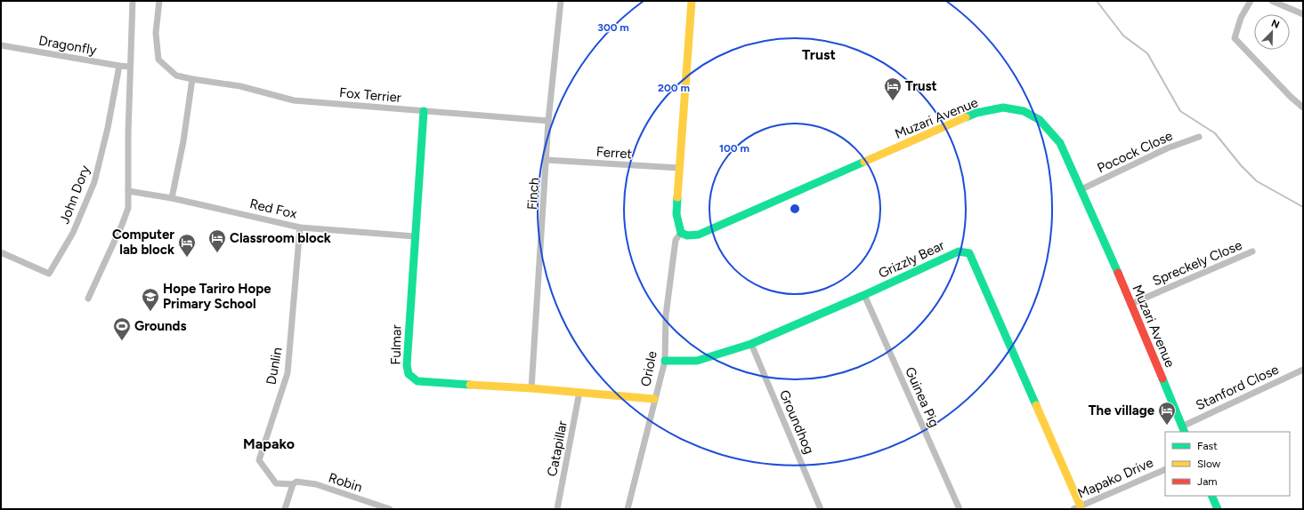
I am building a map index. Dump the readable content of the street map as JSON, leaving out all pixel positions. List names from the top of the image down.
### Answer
{
  "streets": {
    "street": [
      "Dragonfly",
      "Fox Terrier",
      "Muzari Avenue",
      "Pocock Close",
      "Ferret",
      "Finch",
      "John Dory",
      "Red Fox",
      "Grizzly Bear",
      "Spreckely Close",
      "Fulmar",
      "Dunlin",
      "Oriole",
      "Stanford Close",
      "Guinea Pig",
      "Groundhog",
      "Catapillar",
      "Mapako Drive",
      "Robin"
    ]
  },
  "crossings": [
    ["Dragonfly", "John Dory"],
    ["Fox Terrier", "Finch"],
    ["Fox Terrier", "Fulmar"],
    ["Muzari Avenue", "Pocock Close"],
    ["Muzari Avenue", "Spreckely Close"],
    ["Muzari Avenue", "Oriole"],
    ["Muzari Avenue", "Stanford Close"],
    ["Ferret", "Finch"],
    ["Finch", "Fulmar"],
    ["Red Fox", "Fulmar"],
    ["Red Fox", "Dunlin"],
    ["Grizzly Bear", "Oriole"],
    ["Grizzly Bear", "Guinea Pig"],
    ["Grizzly Bear", "Groundhog"],
    ["Grizzly Bear", "Mapako Drive"],
    ["Fulmar", "Oriole"],
    ["Fulmar", "Catapillar"],
    ["Dunlin", "Robin"]
  ],
  "districts": ["Trust", "Mapako"],
  "places": {
    "hotel": [
      "Trust",
      "Classroom block",
      "Computer lab block",
      "The village"
    ],
    "school or university": ["Hope Tariro Hope Primary School"],
    "sports": ["Grounds"]
  },
  "legend": ["Fast", "Slow", "Jam"],
  "north": "top right",
  "rings": ["300 m", "200 m", "100 m"]
}
